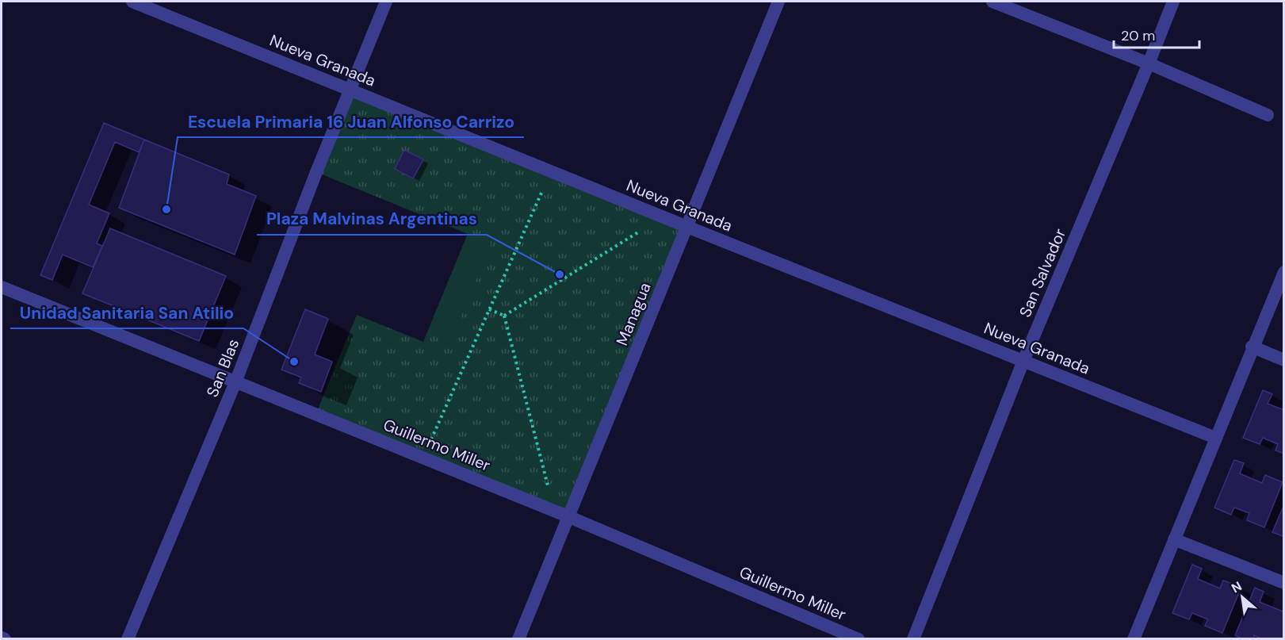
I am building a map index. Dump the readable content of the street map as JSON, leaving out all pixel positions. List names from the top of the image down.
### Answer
{
  "streets": {
    "street": [
      "Nueva Granada",
      "San Salvador",
      "Managua",
      "San Blas",
      "Guillermo Miller"
    ]
  },
  "crossings": [
    ["Nueva Granada", "San Salvador"],
    ["Nueva Granada", "Managua"],
    ["Nueva Granada", "San Blas"],
    ["Managua", "Guillermo Miller"],
    ["San Blas", "Guillermo Miller"]
  ],
  "places": ["Escuela Primaria 16 Juan Alfonso Carrizo", "Plaza Malvinas Argentinas", "Unidad Sanitaria San Atilio"],
  "scale_bar": "20 m",
  "north": "top left"
}
